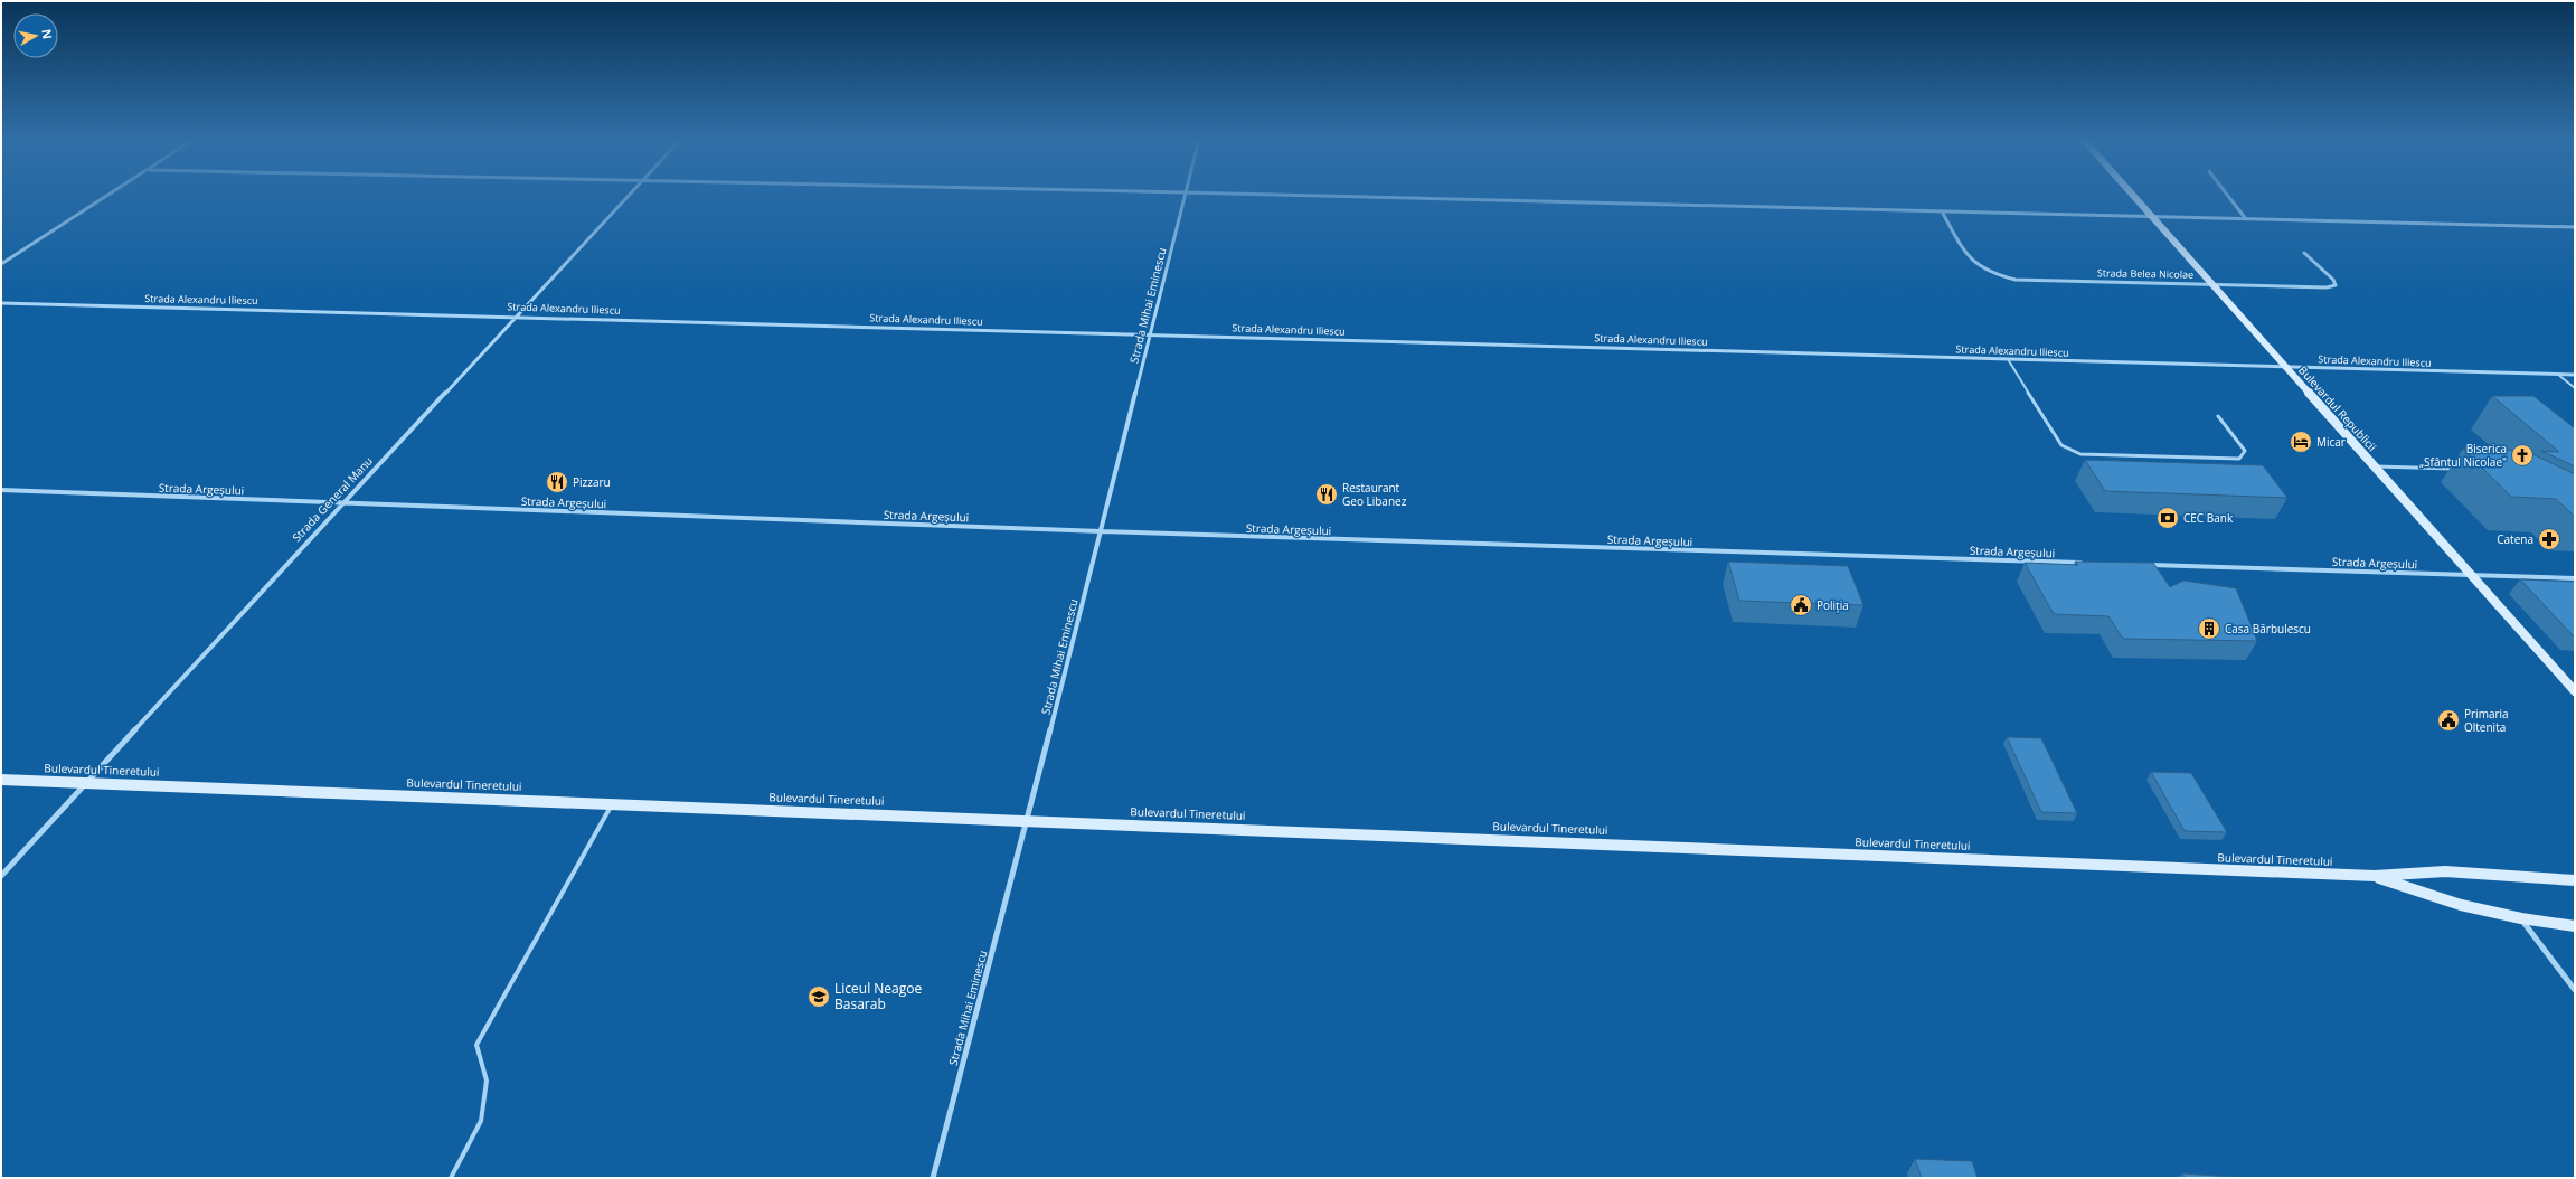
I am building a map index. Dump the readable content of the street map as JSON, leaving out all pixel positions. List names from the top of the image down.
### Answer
{
  "streets": {
    "main road": ["Bulevardul Republicii", "Bulevardul Tineretului"],
    "street": [
      "Strada Belea Nicolae",
      "Strada Alexandru Iliescu",
      "Strada Mihai Eminescu",
      "Strada Argeșului",
      "Strada General Manu"
    ]
  },
  "crossings": [
    ["Strada Belea Nicolae", "Bulevardul Republicii"],
    ["Strada Alexandru Iliescu", "Strada Mihai Eminescu"],
    ["Strada Alexandru Iliescu", "Bulevardul Republicii"],
    ["Strada Alexandru Iliescu", "Strada General Manu"],
    ["Strada Mihai Eminescu", "Strada Argeșului"],
    ["Strada Mihai Eminescu", "Bulevardul Tineretului"],
    ["Bulevardul Republicii", "Strada Argeșului"],
    ["Strada Argeșului", "Strada General Manu"],
    ["Strada General Manu", "Bulevardul Tineretului"]
  ],
  "places": {
    "hotel": ["Micar"],
    "church": ["Biserica „Sfântul Nicolae\""],
    "restaurant": ["Pizzaru", "Restaurant Geo Libanez"],
    "bank": ["CEC Bank"],
    "pharmacy": ["Catena"],
    "public building": ["Poliția", "Primaria Oltenita"],
    "building": ["Casa Bărbulescu"],
    "school or university": ["Liceul Neagoe Basarab"]
  },
  "north": "right"
}
